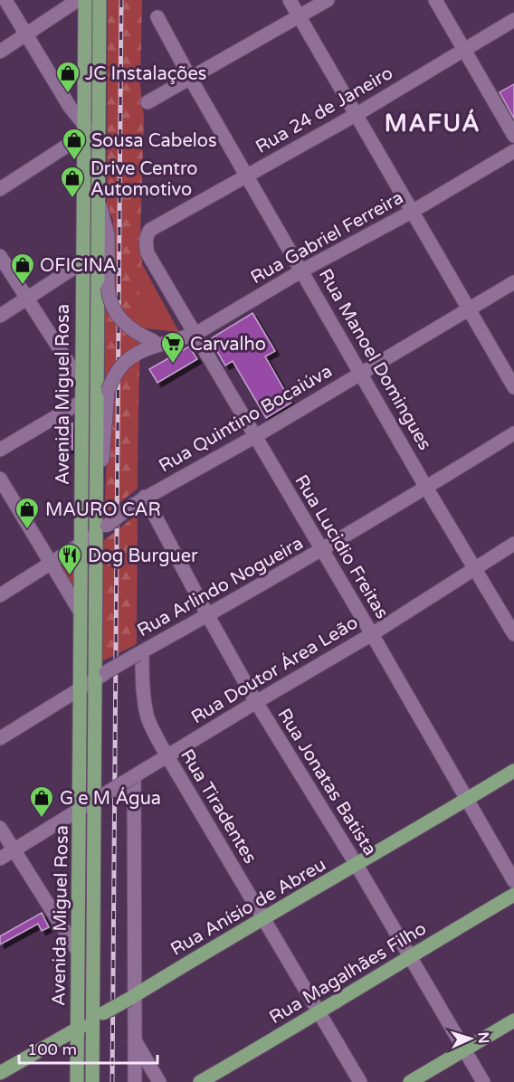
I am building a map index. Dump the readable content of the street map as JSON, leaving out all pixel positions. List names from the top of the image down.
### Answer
{
  "streets": {
    "main road": ["Avenida Miguel Rosa", "Rua Anísio de Abreu", "Rua Magalhães Filho"],
    "street": [
      "Rua 24 de Janeiro",
      "Rua Gabriel Ferreira",
      "Rua Manoel Domingues",
      "Rua Quintino Bocaiúva",
      "Rua Lucidio Freitas",
      "Rua Arlindo Nogueira",
      "Rua Doutor Área Leão",
      "Rua Jonatas Batista",
      "Rua Tiradentes"
    ]
  },
  "crossings": [
    ["Rua 24 de Janeiro", "Rua Manoel Domingues"],
    ["Rua 24 de Janeiro", "Rua Lucidio Freitas"],
    ["Rua Gabriel Ferreira", "Rua Manoel Domingues"],
    ["Rua Gabriel Ferreira", "Avenida Miguel Rosa"],
    ["Rua Gabriel Ferreira", "Rua Lucidio Freitas"],
    ["Rua Manoel Domingues", "Rua Quintino Bocaiúva"],
    ["Rua Manoel Domingues", "Rua Arlindo Nogueira"],
    ["Rua Manoel Domingues", "Rua Doutor Área Leão"],
    ["Avenida Miguel Rosa", "Rua Quintino Bocaiúva"],
    ["Avenida Miguel Rosa", "Rua Arlindo Nogueira"],
    ["Avenida Miguel Rosa", "Rua Doutor Área Leão"],
    ["Avenida Miguel Rosa", "Rua Anísio de Abreu"],
    ["Rua Quintino Bocaiúva", "Rua Lucidio Freitas"],
    ["Rua Quintino Bocaiúva", "Rua Jonatas Batista"],
    ["Rua Lucidio Freitas", "Rua Arlindo Nogueira"],
    ["Rua Lucidio Freitas", "Rua Doutor Área Leão"],
    ["Rua Lucidio Freitas", "Rua Anísio de Abreu"],
    ["Rua Arlindo Nogueira", "Rua Jonatas Batista"],
    ["Rua Arlindo Nogueira", "Rua Tiradentes"],
    ["Rua Doutor Área Leão", "Rua Jonatas Batista"],
    ["Rua Doutor Área Leão", "Rua Tiradentes"],
    ["Rua Jonatas Batista", "Rua Anísio de Abreu"],
    ["Rua Jonatas Batista", "Rua Magalhães Filho"],
    ["Rua Tiradentes", "Rua Anísio de Abreu"],
    ["Rua Tiradentes", "Rua Magalhães Filho"]
  ],
  "districts": ["MAFUÁ"],
  "places": {
    "shop": [
      "JC Instalações",
      "Sousa Cabelos",
      "Drive Centro Automotivo",
      "OFICINA",
      "MAURO CAR",
      "G e M Água"
    ],
    "supermarket": ["Carvalho"],
    "restaurant": ["Dog Burguer"]
  },
  "scale_bar": "100 m",
  "north": "right"
}
